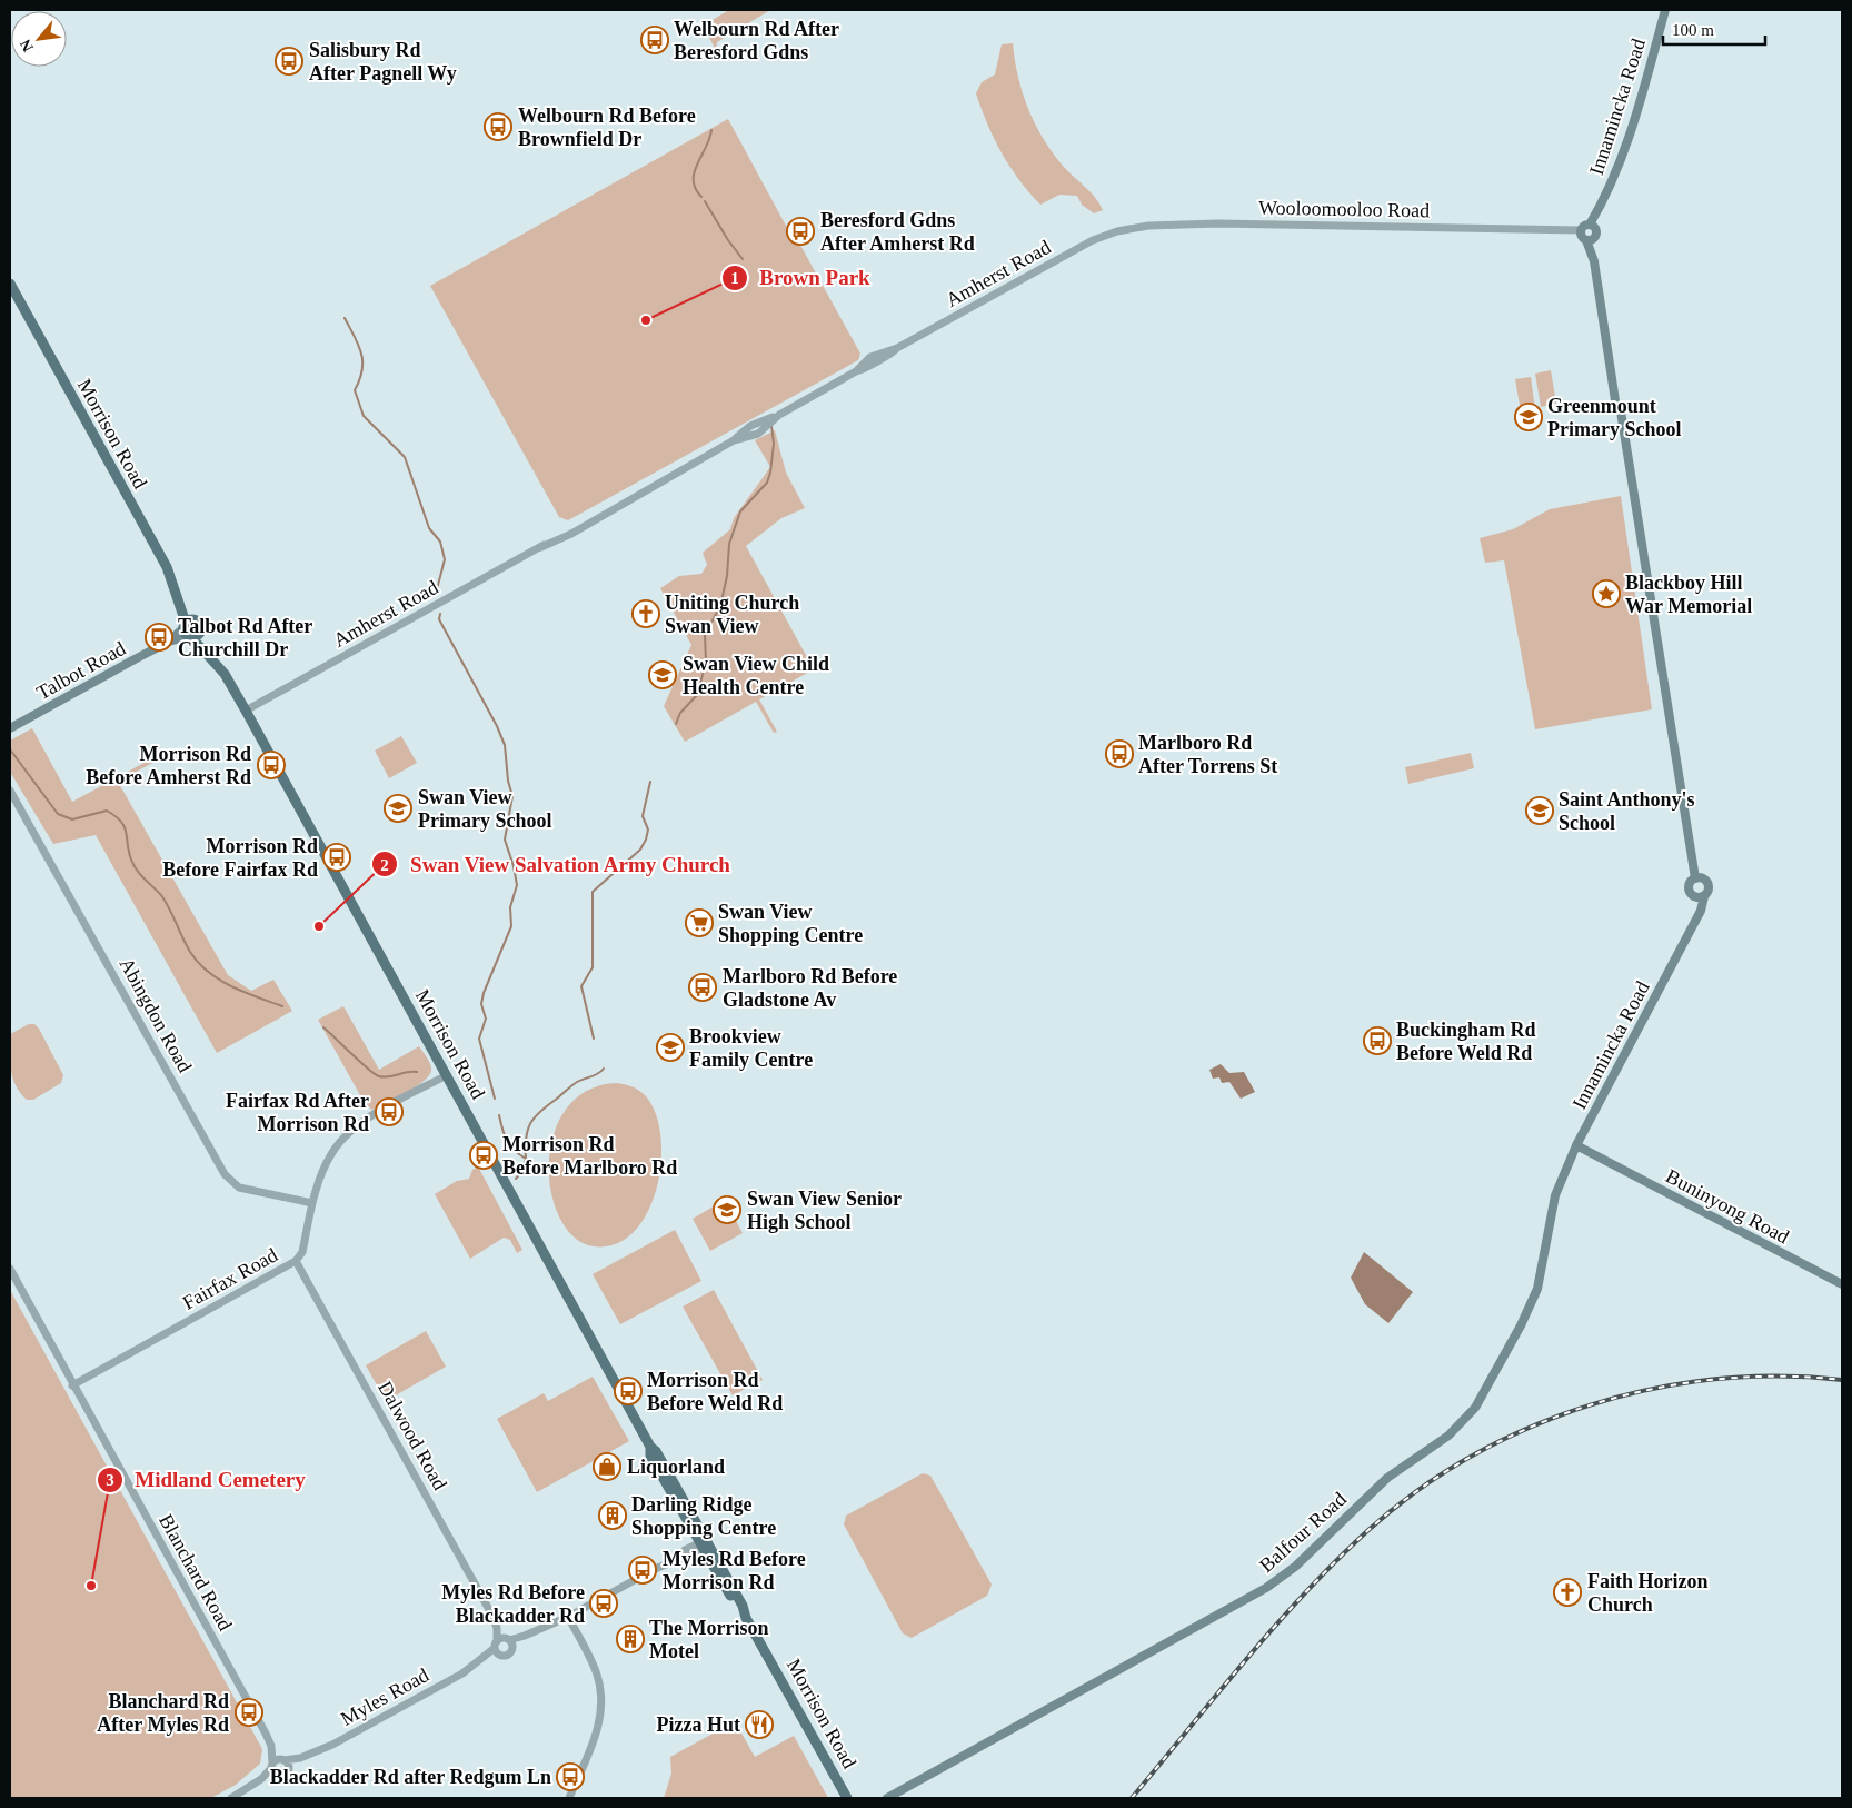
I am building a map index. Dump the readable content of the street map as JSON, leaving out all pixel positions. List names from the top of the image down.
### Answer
{
  "streets": {
    "main road": [
      "Innamincka Road",
      "Morrison Road",
      "Talbot Road",
      "Buninyong Road",
      "Balfour Road"
    ],
    "street": [
      "Wooloomooloo Road",
      "Amherst Road",
      "Abingdon Road",
      "Fairfax Road",
      "Dalwood Road",
      "Blanchard Road",
      "Myles Road"
    ]
  },
  "crossings": [
    ["Innamincka Road", "Wooloomooloo Road"],
    ["Innamincka Road", "Buninyong Road"],
    ["Innamincka Road", "Balfour Road"],
    ["Wooloomooloo Road", "Amherst Road"],
    ["Amherst Road", "Morrison Road"],
    ["Morrison Road", "Talbot Road"],
    ["Morrison Road", "Fairfax Road"],
    ["Morrison Road", "Myles Road"],
    ["Abingdon Road", "Fairfax Road"],
    ["Fairfax Road", "Dalwood Road"],
    ["Fairfax Road", "Blanchard Road"],
    ["Dalwood Road", "Myles Road"],
    ["Blanchard Road", "Myles Road"]
  ],
  "places": {
    "bus stop": [
      "Welbourn Rd After Beresford Gdns",
      "Salisbury Rd After Pagnell Wy",
      "Welbourn Rd Before Brownfield Dr",
      "Beresford Gdns After Amherst Rd",
      "Talbot Rd After Churchill Dr",
      "Marlboro Rd After Torrens St",
      "Morrison Rd Before Amherst Rd",
      "Morrison Rd Before Fairfax Rd",
      "Marlboro Rd Before Gladstone Av",
      "Buckingham Rd Before Weld Rd",
      "Fairfax Rd After Morrison Rd",
      "Morrison Rd Before Marlboro Rd",
      "Morrison Rd Before Weld Rd",
      "Myles Rd Before Morrison Rd",
      "Myles Rd Before Blackadder Rd",
      "Blanchard Rd After Myles Rd",
      "Blackadder Rd after Redgum Ln"
    ],
    "other": ["Brown Park", "Swan View Salvation Army Church", "Midland Cemetery"],
    "school or university": [
      "Greenmount Primary School",
      "Swan View Child Health Centre",
      "Swan View Primary School",
      "Saint Anthony's School",
      "Brookview Family Centre",
      "Swan View Senior High School"
    ],
    "place": ["Blackboy Hill War Memorial"],
    "church": ["Uniting Church Swan View", "Faith Horizon Church"],
    "supermarket": ["Swan View Shopping Centre"],
    "shop": ["Liquorland"],
    "building": ["Darling Ridge Shopping Centre", "The Morrison Motel"],
    "restaurant": ["Pizza Hut"]
  },
  "scale_bar": "100 m",
  "north": "bottom left"
}
